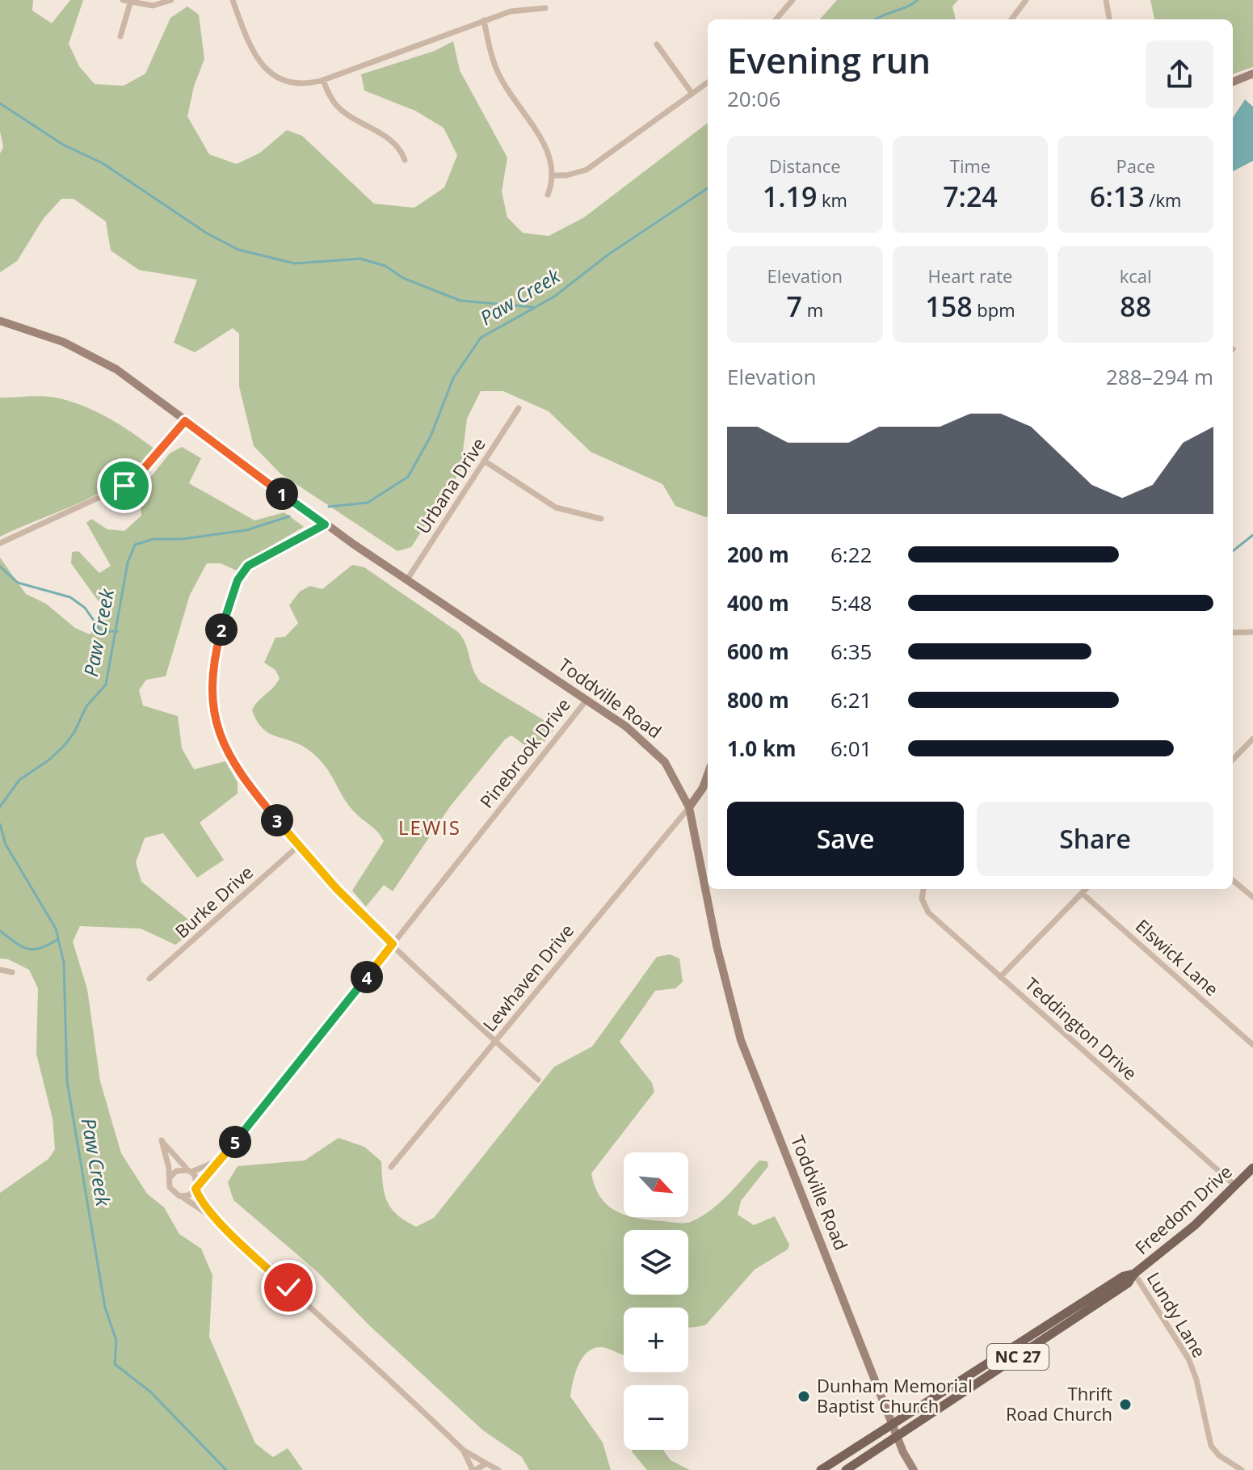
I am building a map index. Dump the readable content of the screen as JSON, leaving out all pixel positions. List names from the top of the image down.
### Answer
{
  "streets": {
    "main road": ["Freedom Drive", "NC 27"],
    "street": [
      "Urbana Drive",
      "Toddville Road",
      "Pinebrook Drive",
      "Burke Drive",
      "Elswick Lane",
      "Lewhaven Drive",
      "Teddington Drive",
      "Lundy Lane"
    ]
  },
  "crossings": [
    ["Urbana Drive", "Toddville Road"],
    ["Toddville Road", "Pinebrook Drive"],
    ["Toddville Road", "Lewhaven Drive"],
    ["Toddville Road", "Freedom Drive"],
    ["Teddington Drive", "Freedom Drive"],
    ["Freedom Drive", "Lundy Lane"]
  ],
  "districts": ["LEWIS"],
  "water": ["Paw Creek"],
  "places": ["Dunham Memorial Baptist Church", "Thrift Road Church"],
  "north": "bottom right",
  "page": {
    "heading": ["Evening run", "20:06"],
    "stats": [
      ["Distance", "1.19 km"],
      ["Time", "7:24"],
      ["Pace", "6:13 /km"],
      ["Elevation", "7 m"],
      ["Heart rate", "158 bpm"],
      ["kcal", "88"]
    ],
    "chart": ["Elevation", "288–294 m"],
    "pins": [
      "1",
      "2",
      "3",
      "4",
      "5"
    ],
    "list": [
      {
        "name": "200 m",
        "note": "6:22"
      },
      {
        "name": "400 m",
        "note": "5:48"
      },
      {
        "name": "600 m",
        "note": "6:35"
      },
      {
        "name": "800 m",
        "note": "6:21"
      },
      {
        "name": "1.0 km",
        "note": "6:01"
      }
    ],
    "buttons": ["Save", "Share"],
    "map_buttons": ["+", "−"]
  }
}
